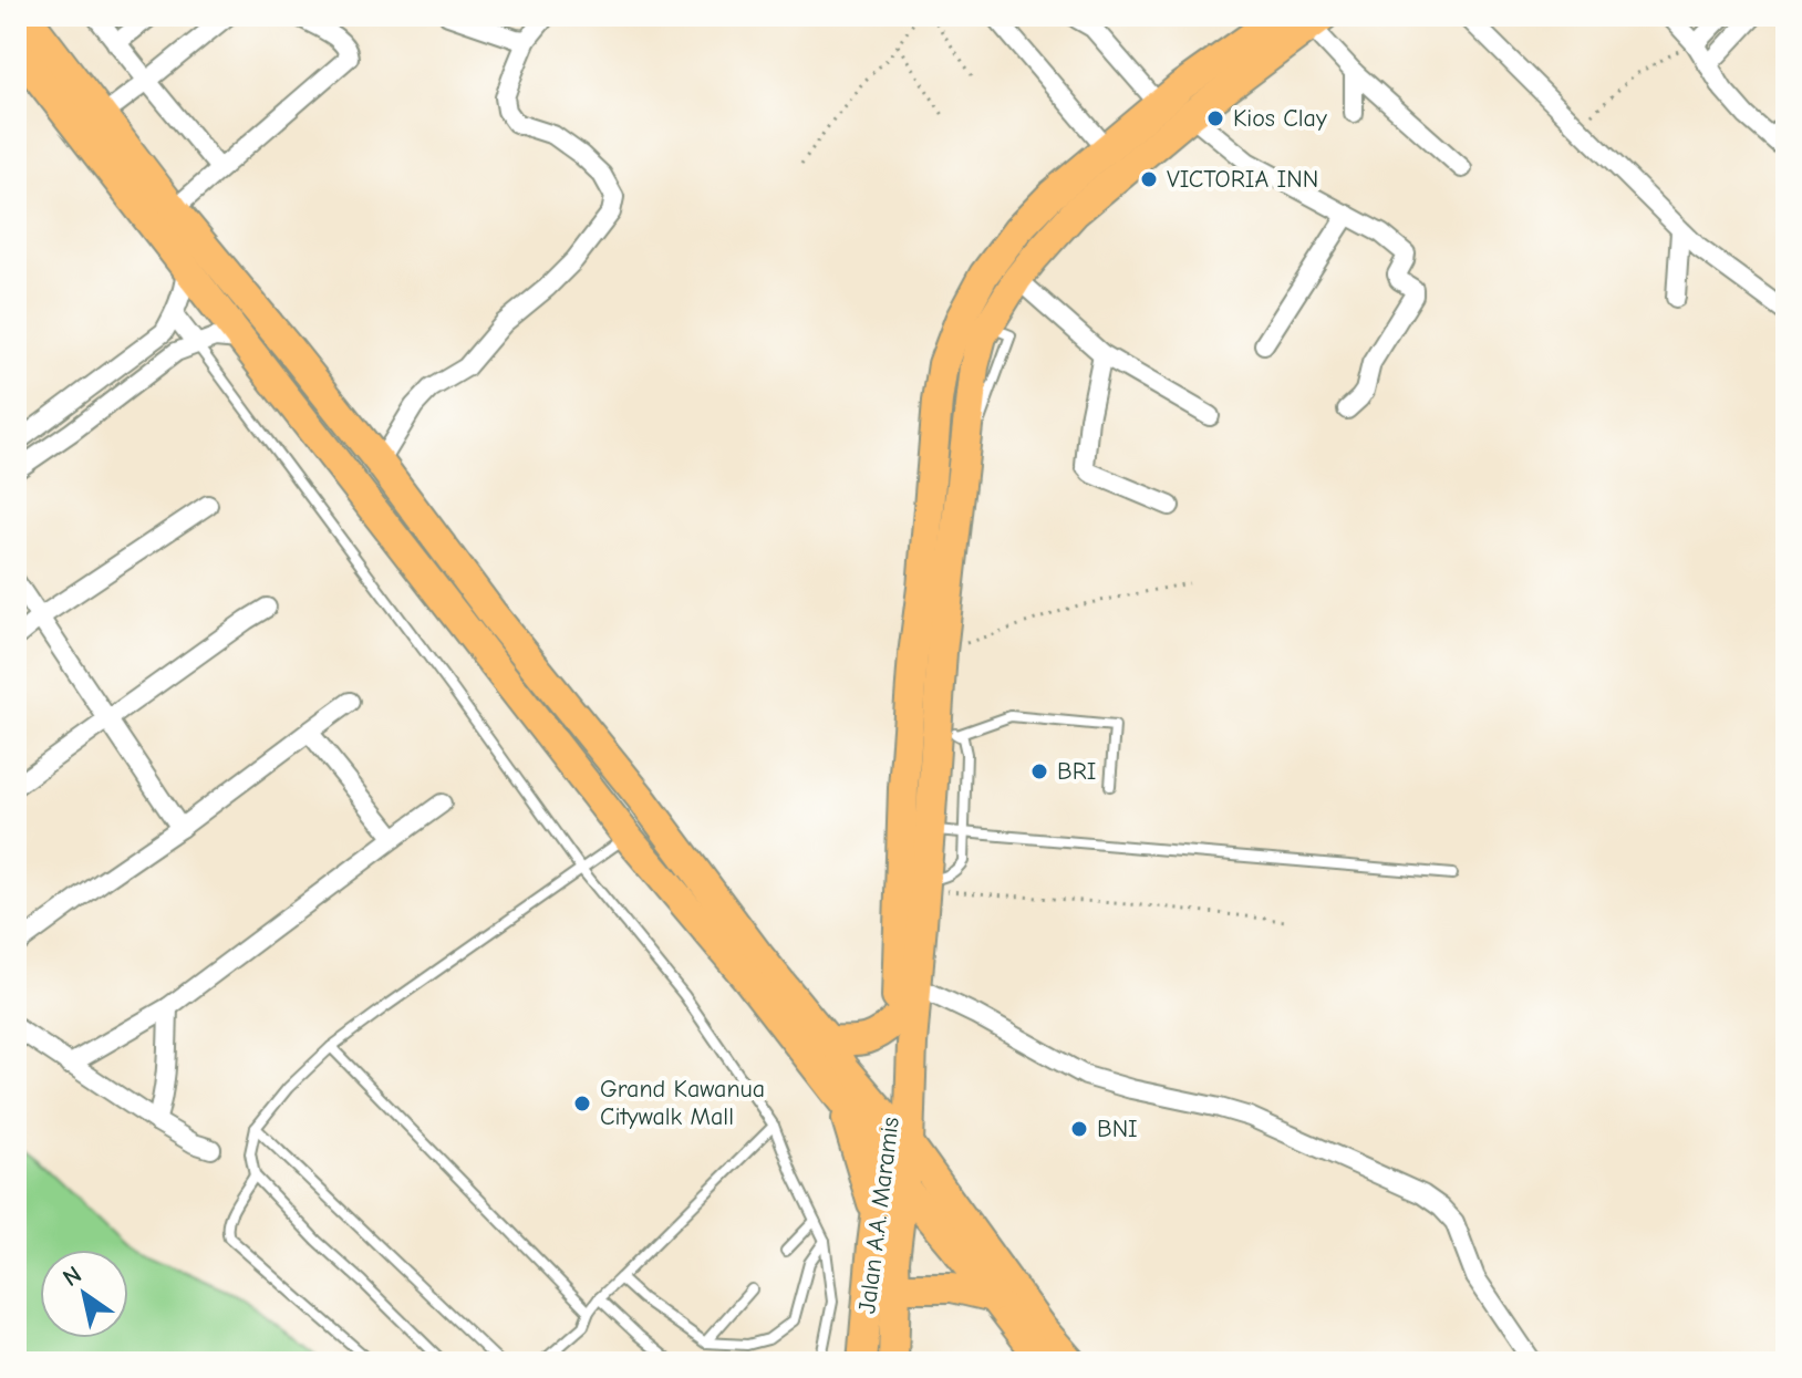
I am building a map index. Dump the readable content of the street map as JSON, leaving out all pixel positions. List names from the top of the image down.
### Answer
{
  "streets": {
    "highway": ["Jalan A.A. Maramis"]
  },
  "places": [
    "Kios Clay",
    "VICTORIA INN",
    "BRI",
    "Grand Kawanua Citywalk Mall",
    "BNI"
  ],
  "north": "top left"
}
